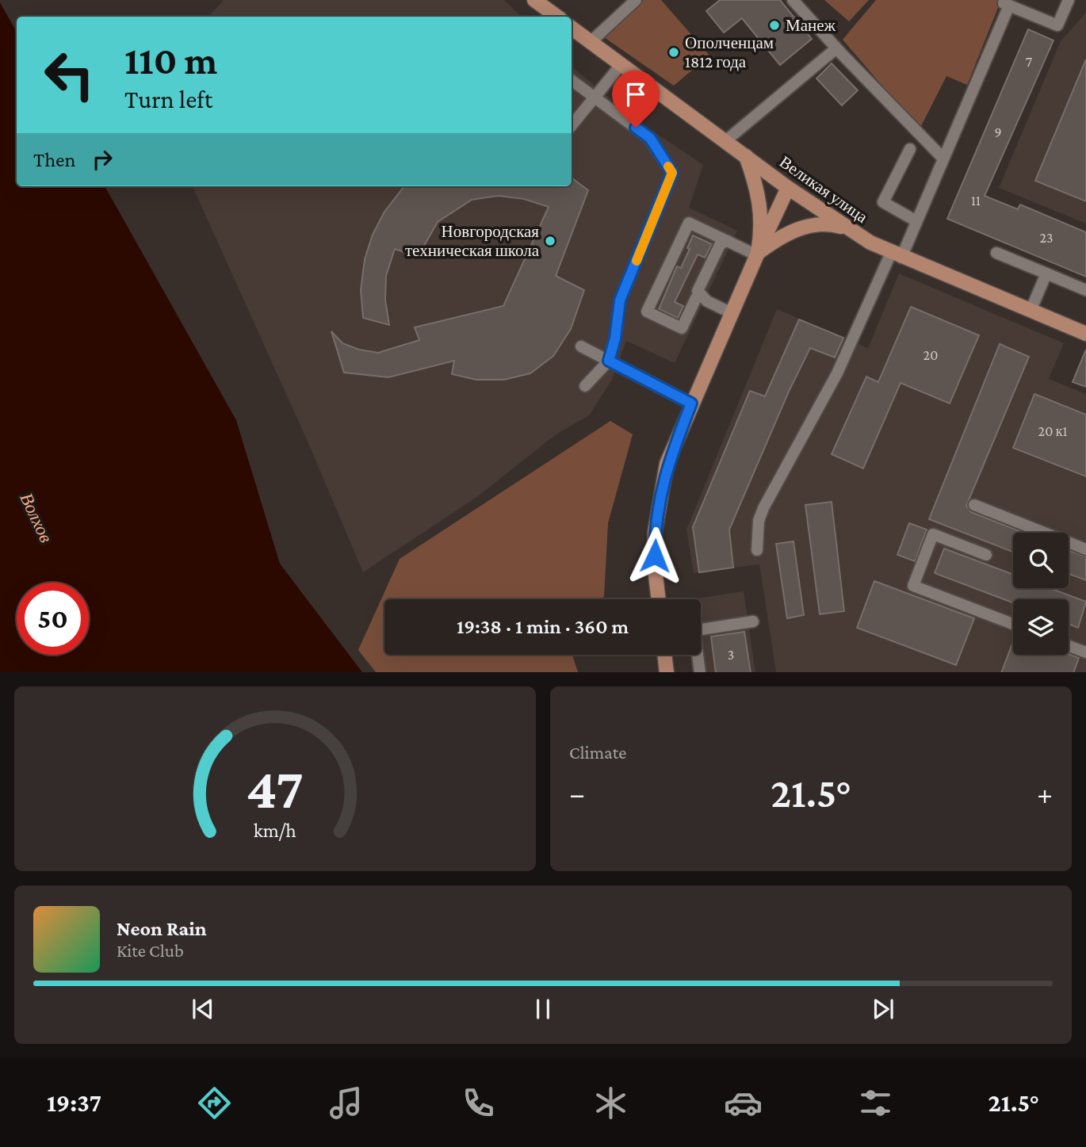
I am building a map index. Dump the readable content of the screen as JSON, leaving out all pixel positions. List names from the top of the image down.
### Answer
{
  "streets": {
    "main road": ["Великая улица"]
  },
  "water": ["Волхов"],
  "places": ["Манеж", "Ополченцам 1812 года", "Новгородская техническая школа"],
  "house_numbers": [
    "7",
    "9",
    "11",
    "23",
    "20",
    "20 к1",
    "3"
  ],
  "page": {
    "turn": ["110 m", "Turn left"],
    "then": "Then",
    "limit": "50",
    "trip": "19:38 · 1 min · 360 m",
    "tile": "Climate",
    "heat": ["−", "21.5°", "+"],
    "song": ["Neon Rain", "Kite Club"],
    "tabs": ["19:37", "21.5°"],
    "gauge": ["47", "km/h"]
  }
}
